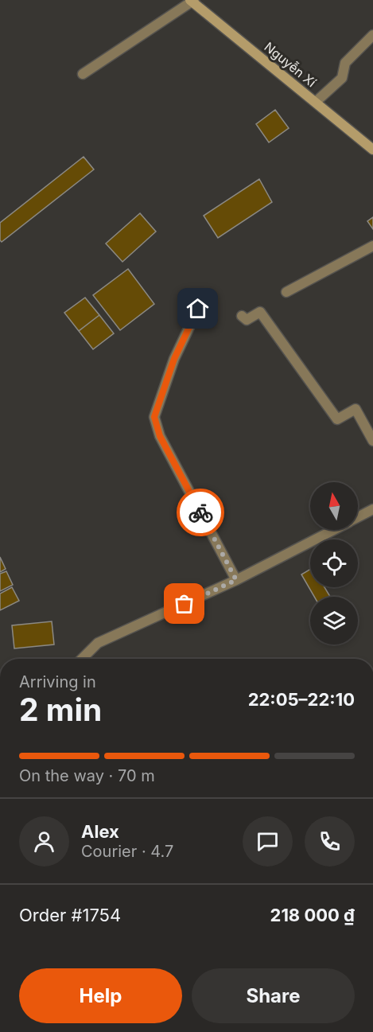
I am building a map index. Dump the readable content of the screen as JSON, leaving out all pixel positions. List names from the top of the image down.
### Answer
{
  "streets": {
    "main road": ["Nguyễn Xí"]
  },
  "north": "top",
  "page": {
    "heading": ["2 min", "Arriving in", "22:05–22:10"],
    "panel": [
      "Alex",
      "Courier · 4.7",
      "Order #1754",
      "218 000 ₫"
    ],
    "bar": "On the way · 70 m",
    "buttons": ["Help", "Share"]
  }
}
